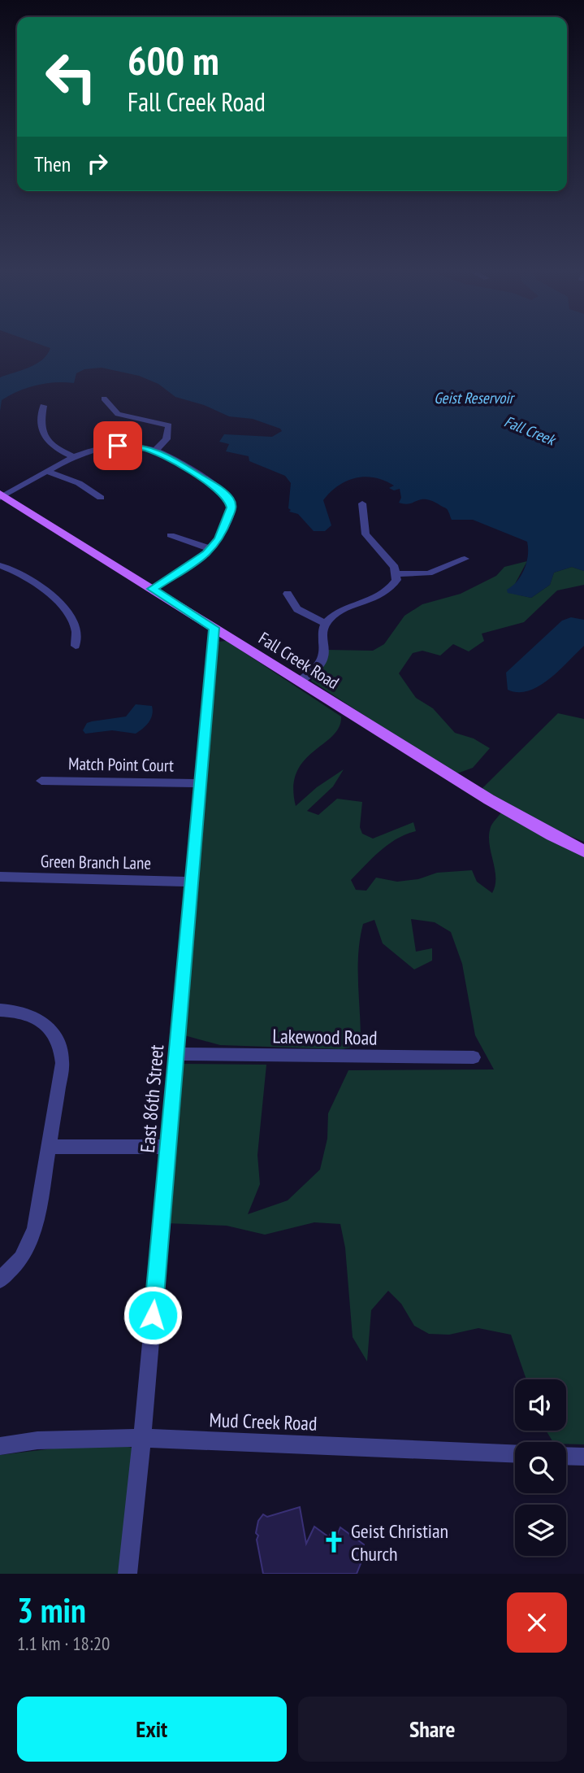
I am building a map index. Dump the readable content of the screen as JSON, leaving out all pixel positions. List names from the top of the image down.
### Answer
{
  "streets": {
    "main road": ["Fall Creek Road"],
    "street": [
      "Match Point Court",
      "Green Branch Lane",
      "Lakewood Road",
      "East 86th Street",
      "Mud Creek Road"
    ]
  },
  "crossings": [
    ["Fall Creek Road", "East 86th Street"],
    ["Match Point Court", "East 86th Street"],
    ["Green Branch Lane", "East 86th Street"],
    ["Lakewood Road", "East 86th Street"],
    ["East 86th Street", "Mud Creek Road"]
  ],
  "water": ["Geist Reservoir", "Fall Creek"],
  "places": {
    "church": ["Geist Christian Church"]
  },
  "page": {
    "turn": ["600 m", "Fall Creek Road"],
    "then": "Then",
    "heading": ["3 min", "1.1 km · 18:20"],
    "buttons": ["Exit", "Share"]
  }
}
